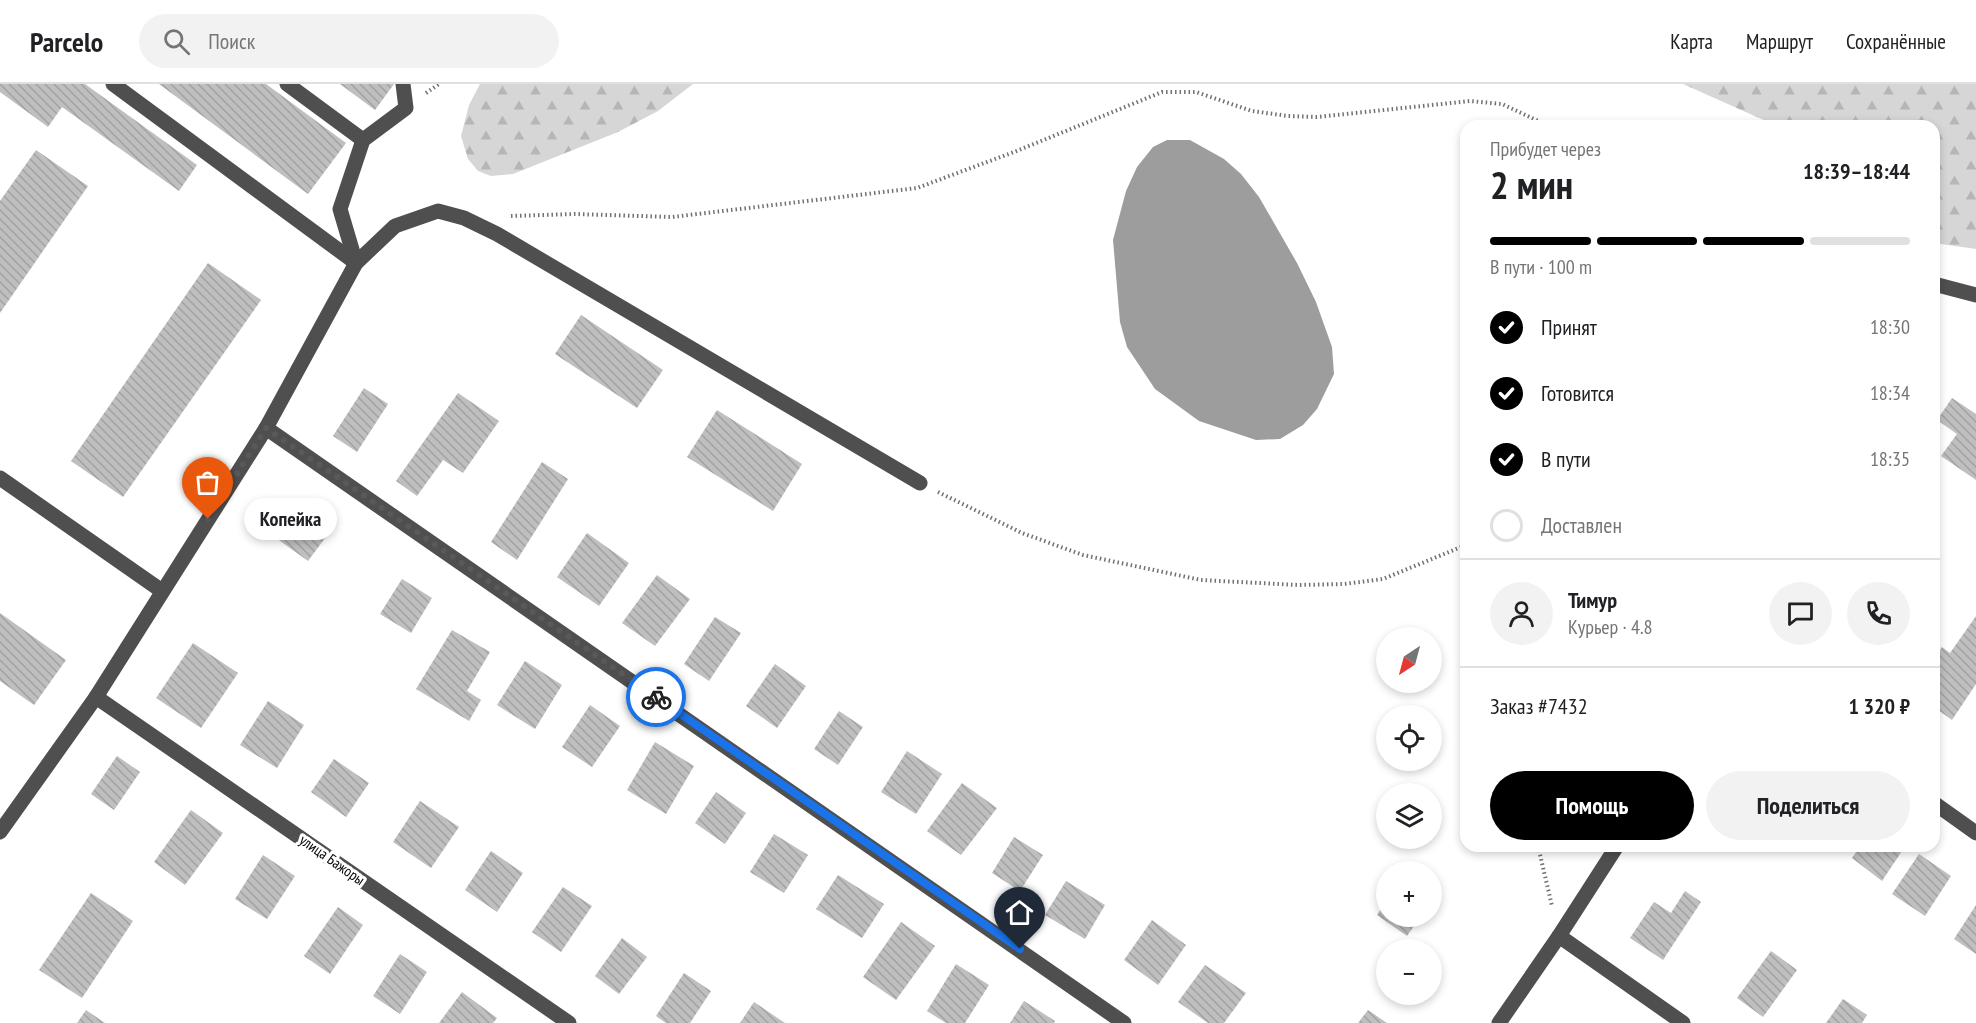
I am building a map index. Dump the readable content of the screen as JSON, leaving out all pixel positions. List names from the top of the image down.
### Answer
{
  "streets": {
    "street": ["улица Бажоры"]
  },
  "places": ["Копейка"],
  "north": "bottom left",
  "page": {
    "header": "Parcelo",
    "search": "Поиск",
    "nav": ["Карта", "Маршрут", "Сохранённые"],
    "heading": ["2 мин", "Прибудет через", "18:39–18:44"],
    "panel": [
      "Тимур",
      "Курьер · 4.8",
      "Заказ #7432",
      "1 320 ₽"
    ],
    "bar": "В пути · 100 m",
    "list": [
      ["Принят", "18:30"],
      ["Готовится", "18:34"],
      ["В пути", "18:35"],
      "Доставлен"
    ],
    "bubble": "Копейка",
    "map_buttons": ["+", "−"],
    "buttons": ["Помощь", "Поделиться"]
  }
}
